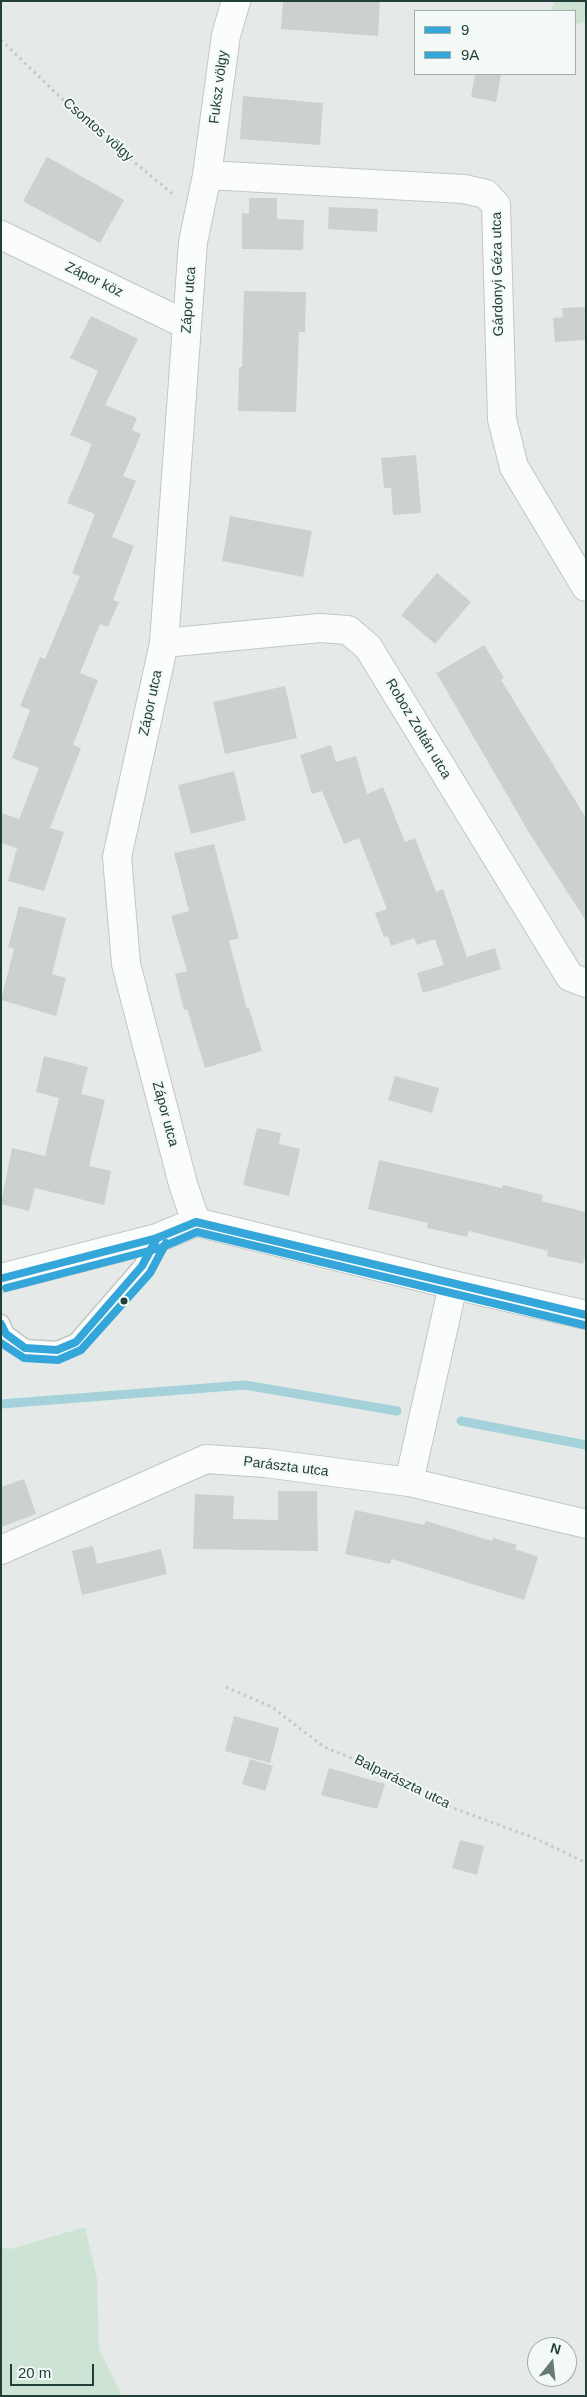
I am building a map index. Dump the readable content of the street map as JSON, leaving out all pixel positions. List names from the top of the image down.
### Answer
{
  "streets": {
    "street": [
      "Fuksz völgy",
      "Gárdonyi Géza utca",
      "Zápor köz",
      "Zápor utca",
      "Roboz Zoltán utca",
      "Parászta utca"
    ],
    "path": ["Csontos völgy", "Balparászta utca"]
  },
  "crossings": [
    ["Fuksz völgy", "Gárdonyi Géza utca"],
    ["Fuksz völgy", "Zápor utca"],
    ["Csontos völgy", "Zápor utca"],
    ["Gárdonyi Géza utca", "Zápor utca"],
    ["Zápor köz", "Zápor utca"],
    ["Zápor utca", "Roboz Zoltán utca"]
  ],
  "lines": ["transit line 9", "transit line 9A"],
  "legend": ["9", "9A"],
  "scale_bar": "20 m",
  "north": "top"
}
